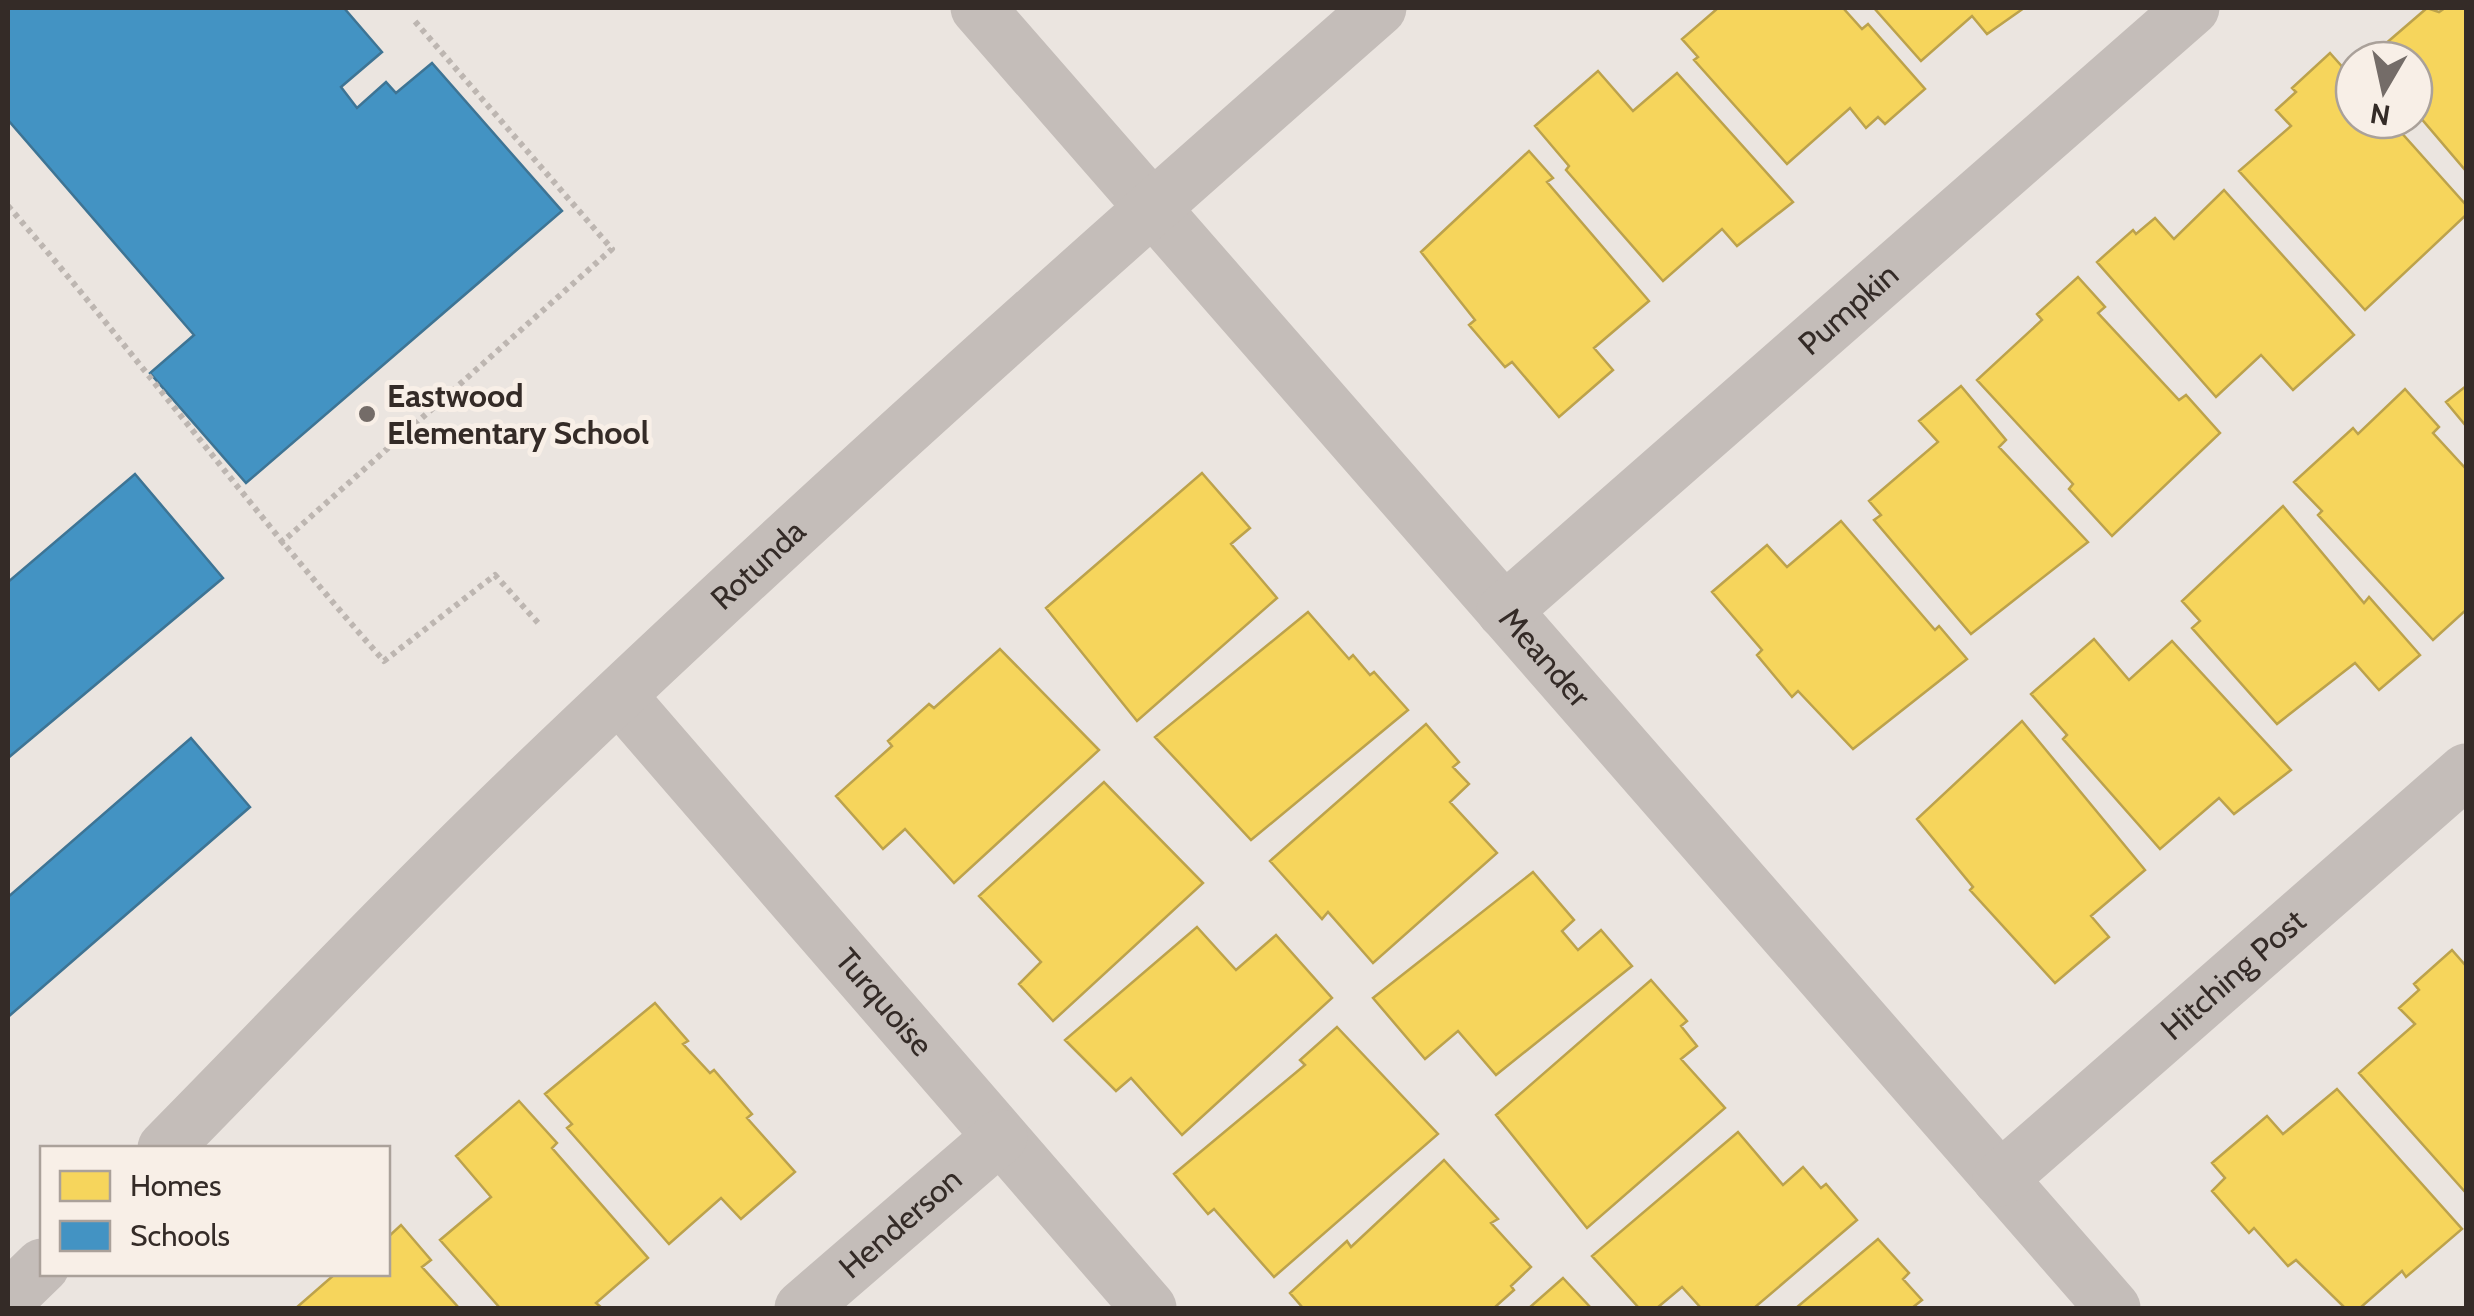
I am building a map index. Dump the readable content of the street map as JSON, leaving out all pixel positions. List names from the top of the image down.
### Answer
{
  "streets": {
    "street": [
      "Pumpkin",
      "Rotunda",
      "Meander",
      "Hitching Post",
      "Turquoise",
      "Henderson"
    ]
  },
  "crossings": [
    ["Pumpkin", "Meander"],
    ["Rotunda", "Meander"],
    ["Rotunda", "Turquoise"],
    ["Meander", "Hitching Post"],
    ["Turquoise", "Henderson"]
  ],
  "places": ["Eastwood Elementary School"],
  "legend": ["Homes", "Schools"],
  "north": "bottom"
}
